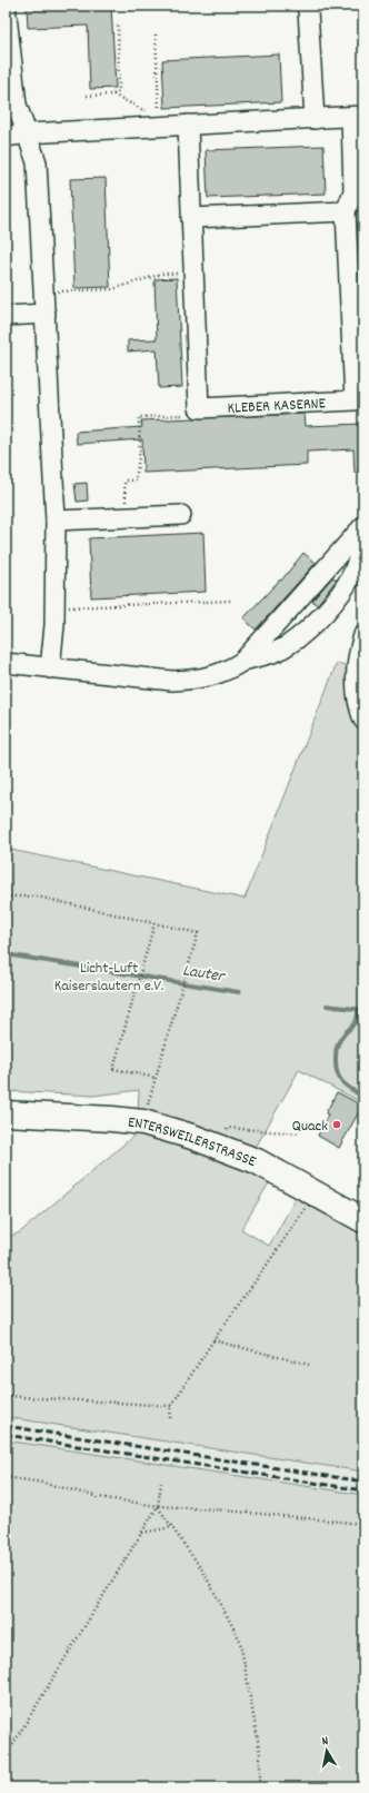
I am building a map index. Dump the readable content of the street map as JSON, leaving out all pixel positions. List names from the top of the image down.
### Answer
{
  "streets": {
    "main road": ["ENTERSWEILERSTRASSE"],
    "street": ["KLEBER KASERNE"]
  },
  "water": ["Lauter"],
  "parks": ["Licht-Luft Kaiserslautern e.V."],
  "places": ["Quack"],
  "north": "top"
}
